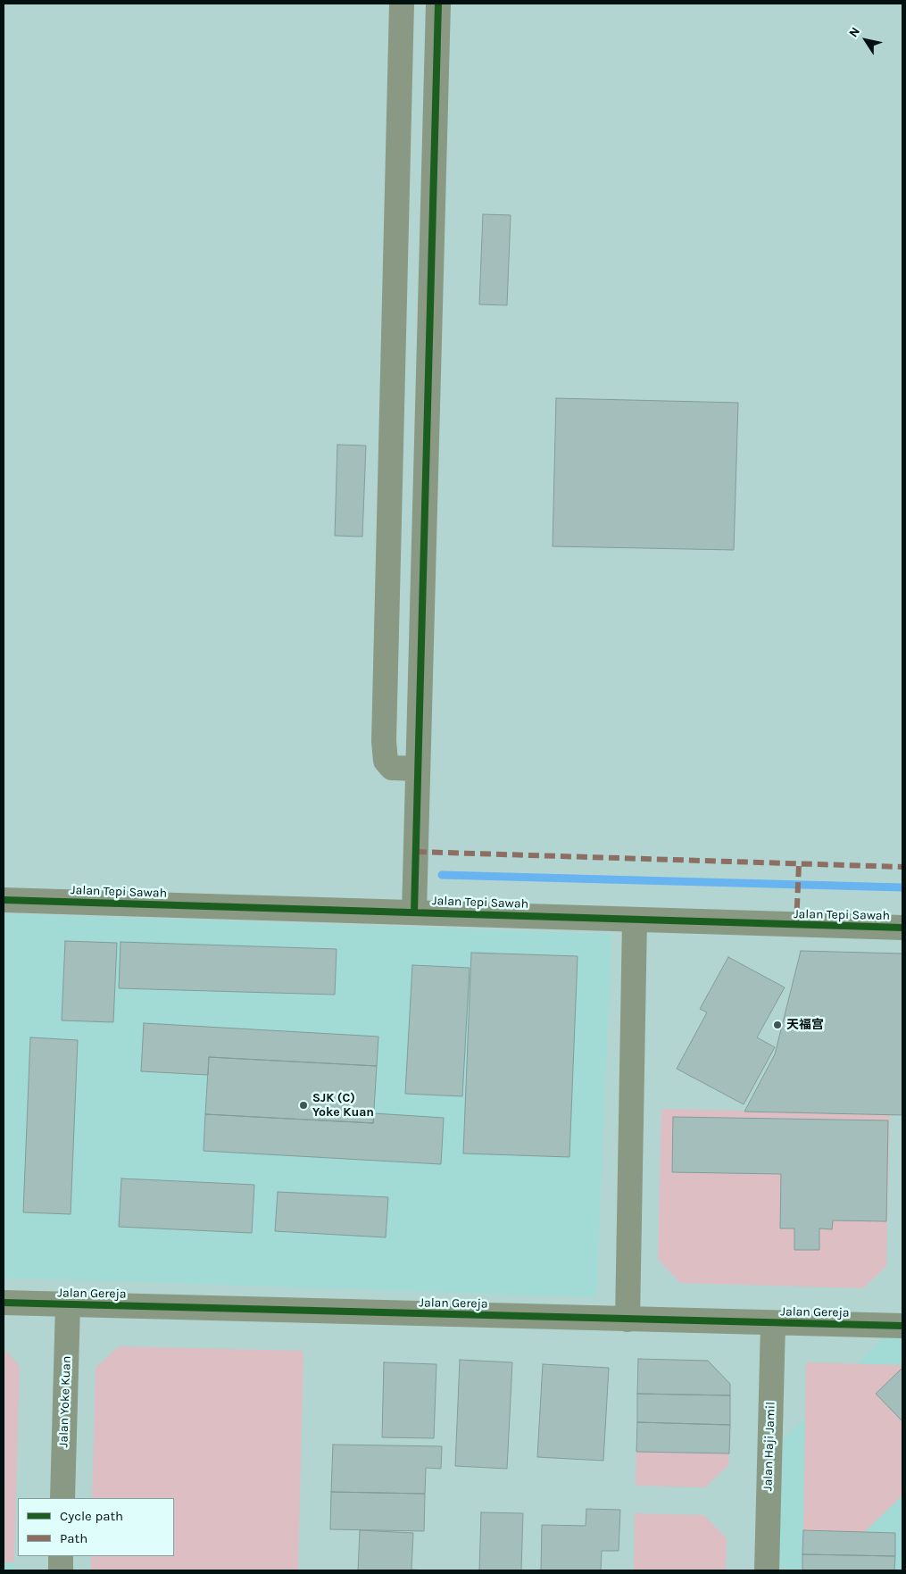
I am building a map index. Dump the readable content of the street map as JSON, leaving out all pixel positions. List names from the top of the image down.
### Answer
{
  "streets": {
    "street": [
      "Jalan Tepi Sawah",
      "Jalan Gereja",
      "Jalan Yoke Kuan",
      "Jalan Haji Jamil"
    ]
  },
  "crossings": [
    ["Jalan Gereja", "Jalan Yoke Kuan"],
    ["Jalan Gereja", "Jalan Haji Jamil"]
  ],
  "places": ["天福宫", "SJK (C) Yoke Kuan"],
  "legend": ["Cycle path", "Path"],
  "north": "top left"
}
